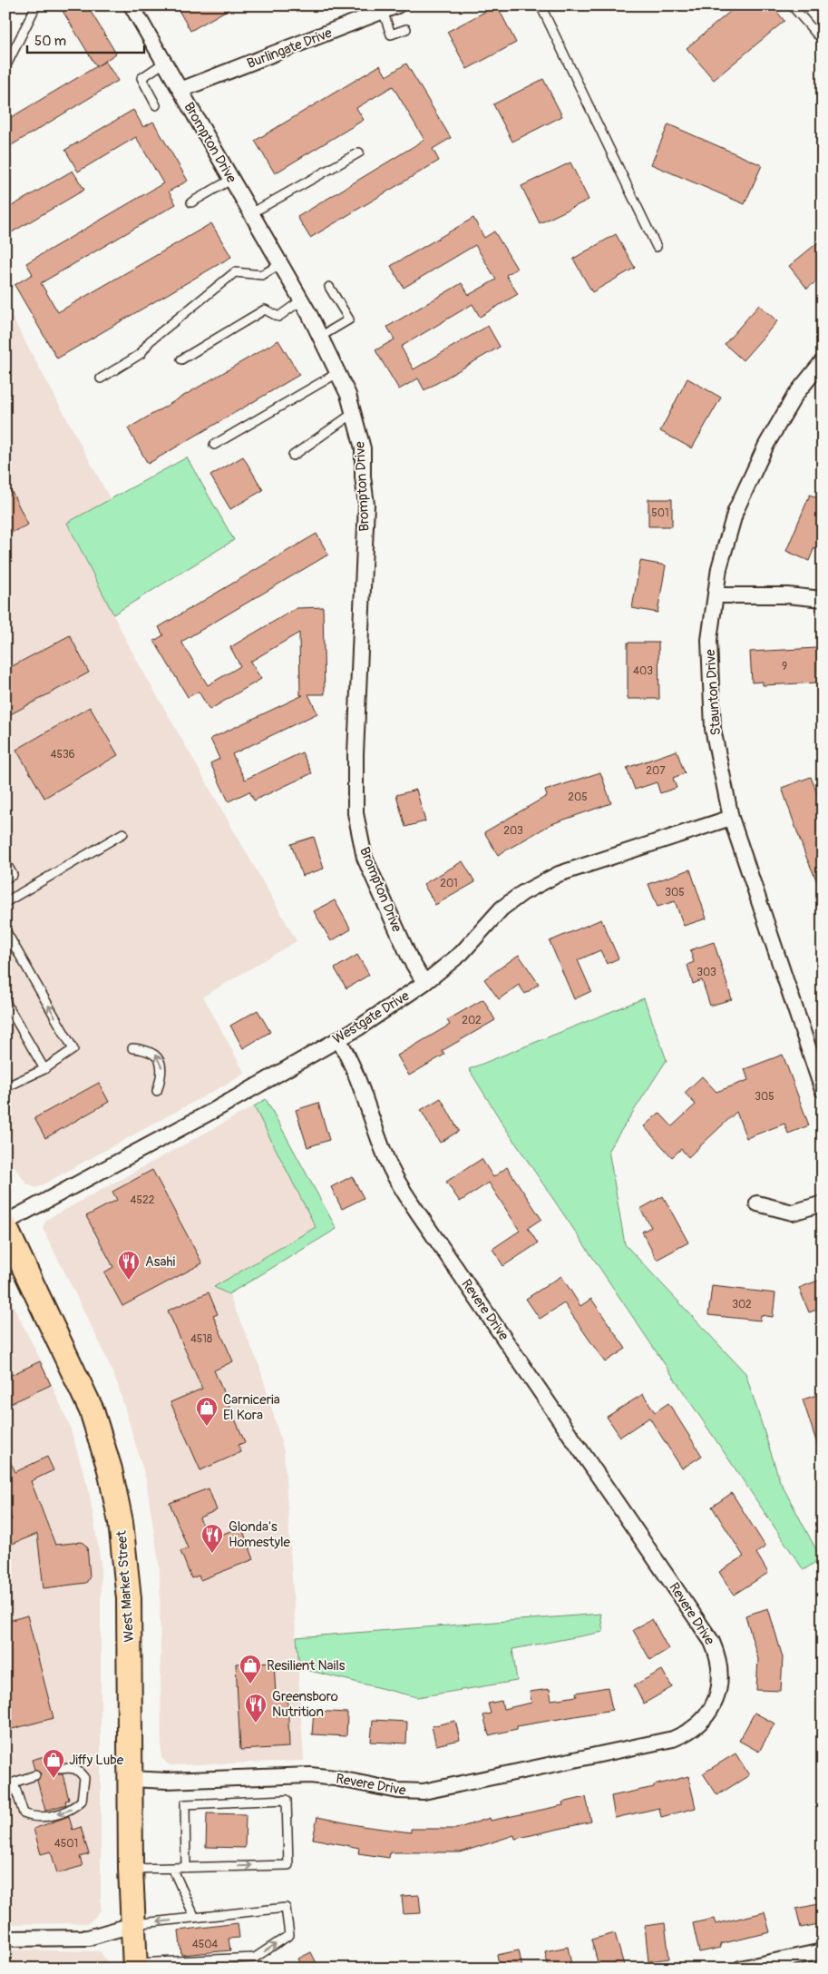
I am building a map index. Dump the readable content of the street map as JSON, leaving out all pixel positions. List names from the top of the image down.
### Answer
{
  "streets": {
    "main road": ["West Market Street"],
    "street": [
      "Burlingate Drive",
      "Brompton Drive",
      "Staunton Drive",
      "Westgate Drive",
      "Revere Drive"
    ]
  },
  "crossings": [
    ["Burlingate Drive", "Brompton Drive"],
    ["Brompton Drive", "Westgate Drive"],
    ["Staunton Drive", "Westgate Drive"],
    ["Westgate Drive", "Revere Drive"],
    ["Revere Drive", "West Market Street"]
  ],
  "places": {
    "restaurant": ["Asahi", "Glonda's Homestyle", "Greensboro Nutrition"],
    "shop": ["Carniceria El Kora", "Resilient Nails", "Jiffy Lube"]
  },
  "house_numbers": [
    "501",
    "9",
    "403",
    "4536",
    "207",
    "205",
    "203",
    "201",
    "305",
    "303",
    "202",
    "305",
    "4522",
    "302",
    "4518",
    "4501",
    "4504"
  ],
  "scale_bar": "50 m"
}
